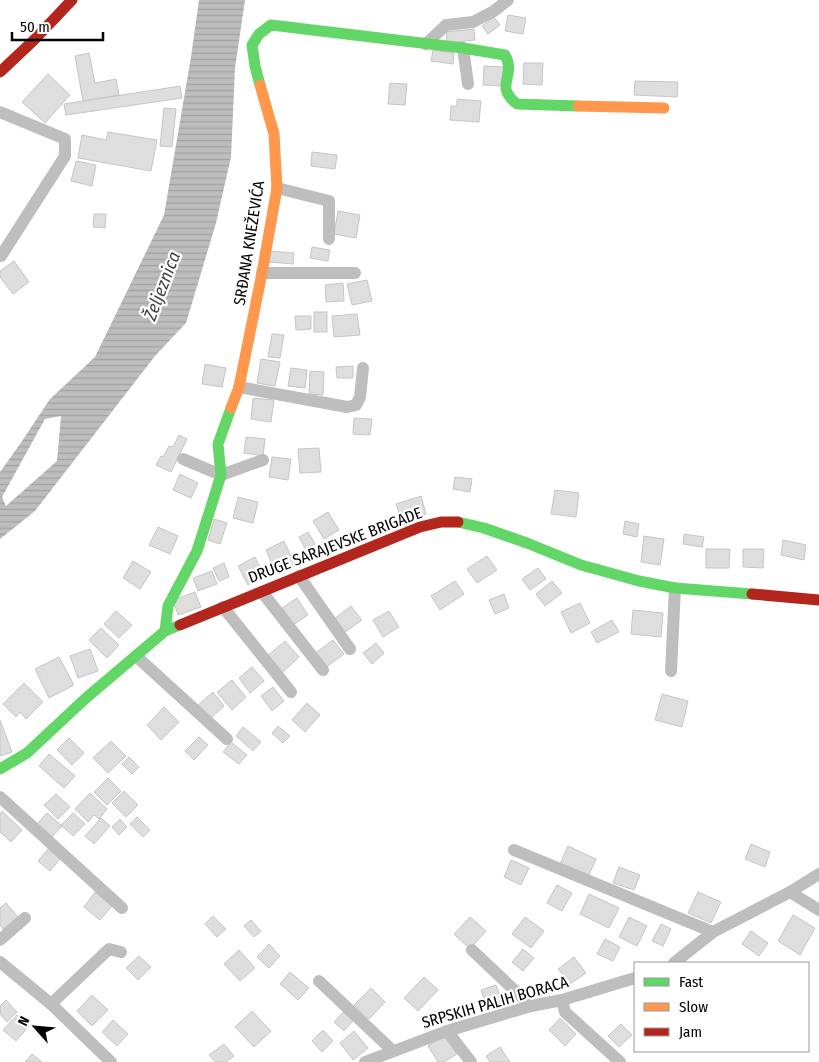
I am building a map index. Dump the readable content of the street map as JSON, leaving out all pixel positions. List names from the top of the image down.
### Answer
{
  "streets": {
    "street": ["SRĐANA KNEŽEVIĆA", "DRUGE SARAJEVSKE BRIGADE", "SRPSKIH PALIH BORACA"]
  },
  "crossings": [
    ["SRĐANA KNEŽEVIĆA", "DRUGE SARAJEVSKE BRIGADE"]
  ],
  "water": ["Željeznica"],
  "legend": ["Fast", "Slow", "Jam"],
  "scale_bar": "50 m",
  "north": "top left"
}
